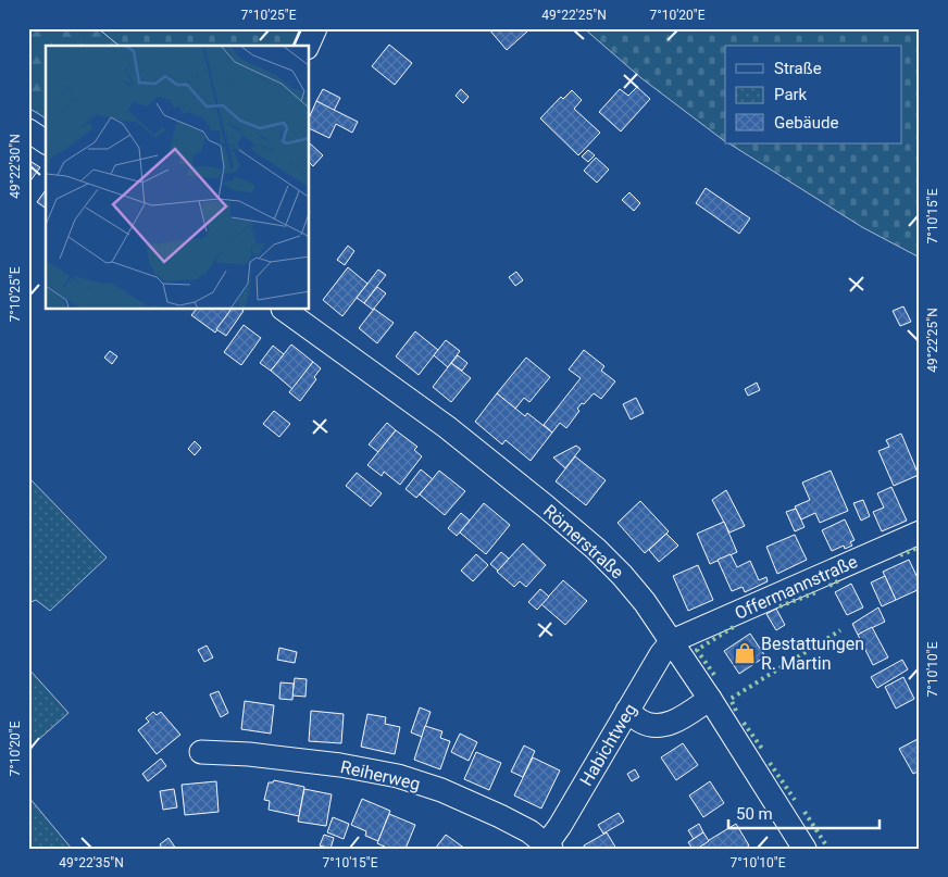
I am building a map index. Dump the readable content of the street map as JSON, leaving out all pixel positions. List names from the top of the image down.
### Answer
{
  "streets": {
    "street": [
      "Römerstraße",
      "Offermannstraße",
      "Habichtweg",
      "Reiherweg"
    ]
  },
  "crossings": [
    ["Römerstraße", "Offermannstraße"],
    ["Römerstraße", "Habichtweg"],
    ["Offermannstraße", "Habichtweg"],
    ["Habichtweg", "Reiherweg"]
  ],
  "places": {
    "shop": ["Bestattungen R. Martin"]
  },
  "legend": ["Straße", "Park", "Gebäude"],
  "scale_bar": "50 m",
  "coordinates": [
    "7°10'25\"E",
    "49°22'25\"N",
    "7°10'20\"E",
    "49°22'30\"N",
    "7°10'15\"E",
    "7°10'10\"E",
    "49°22'35\"N"
  ]
}
